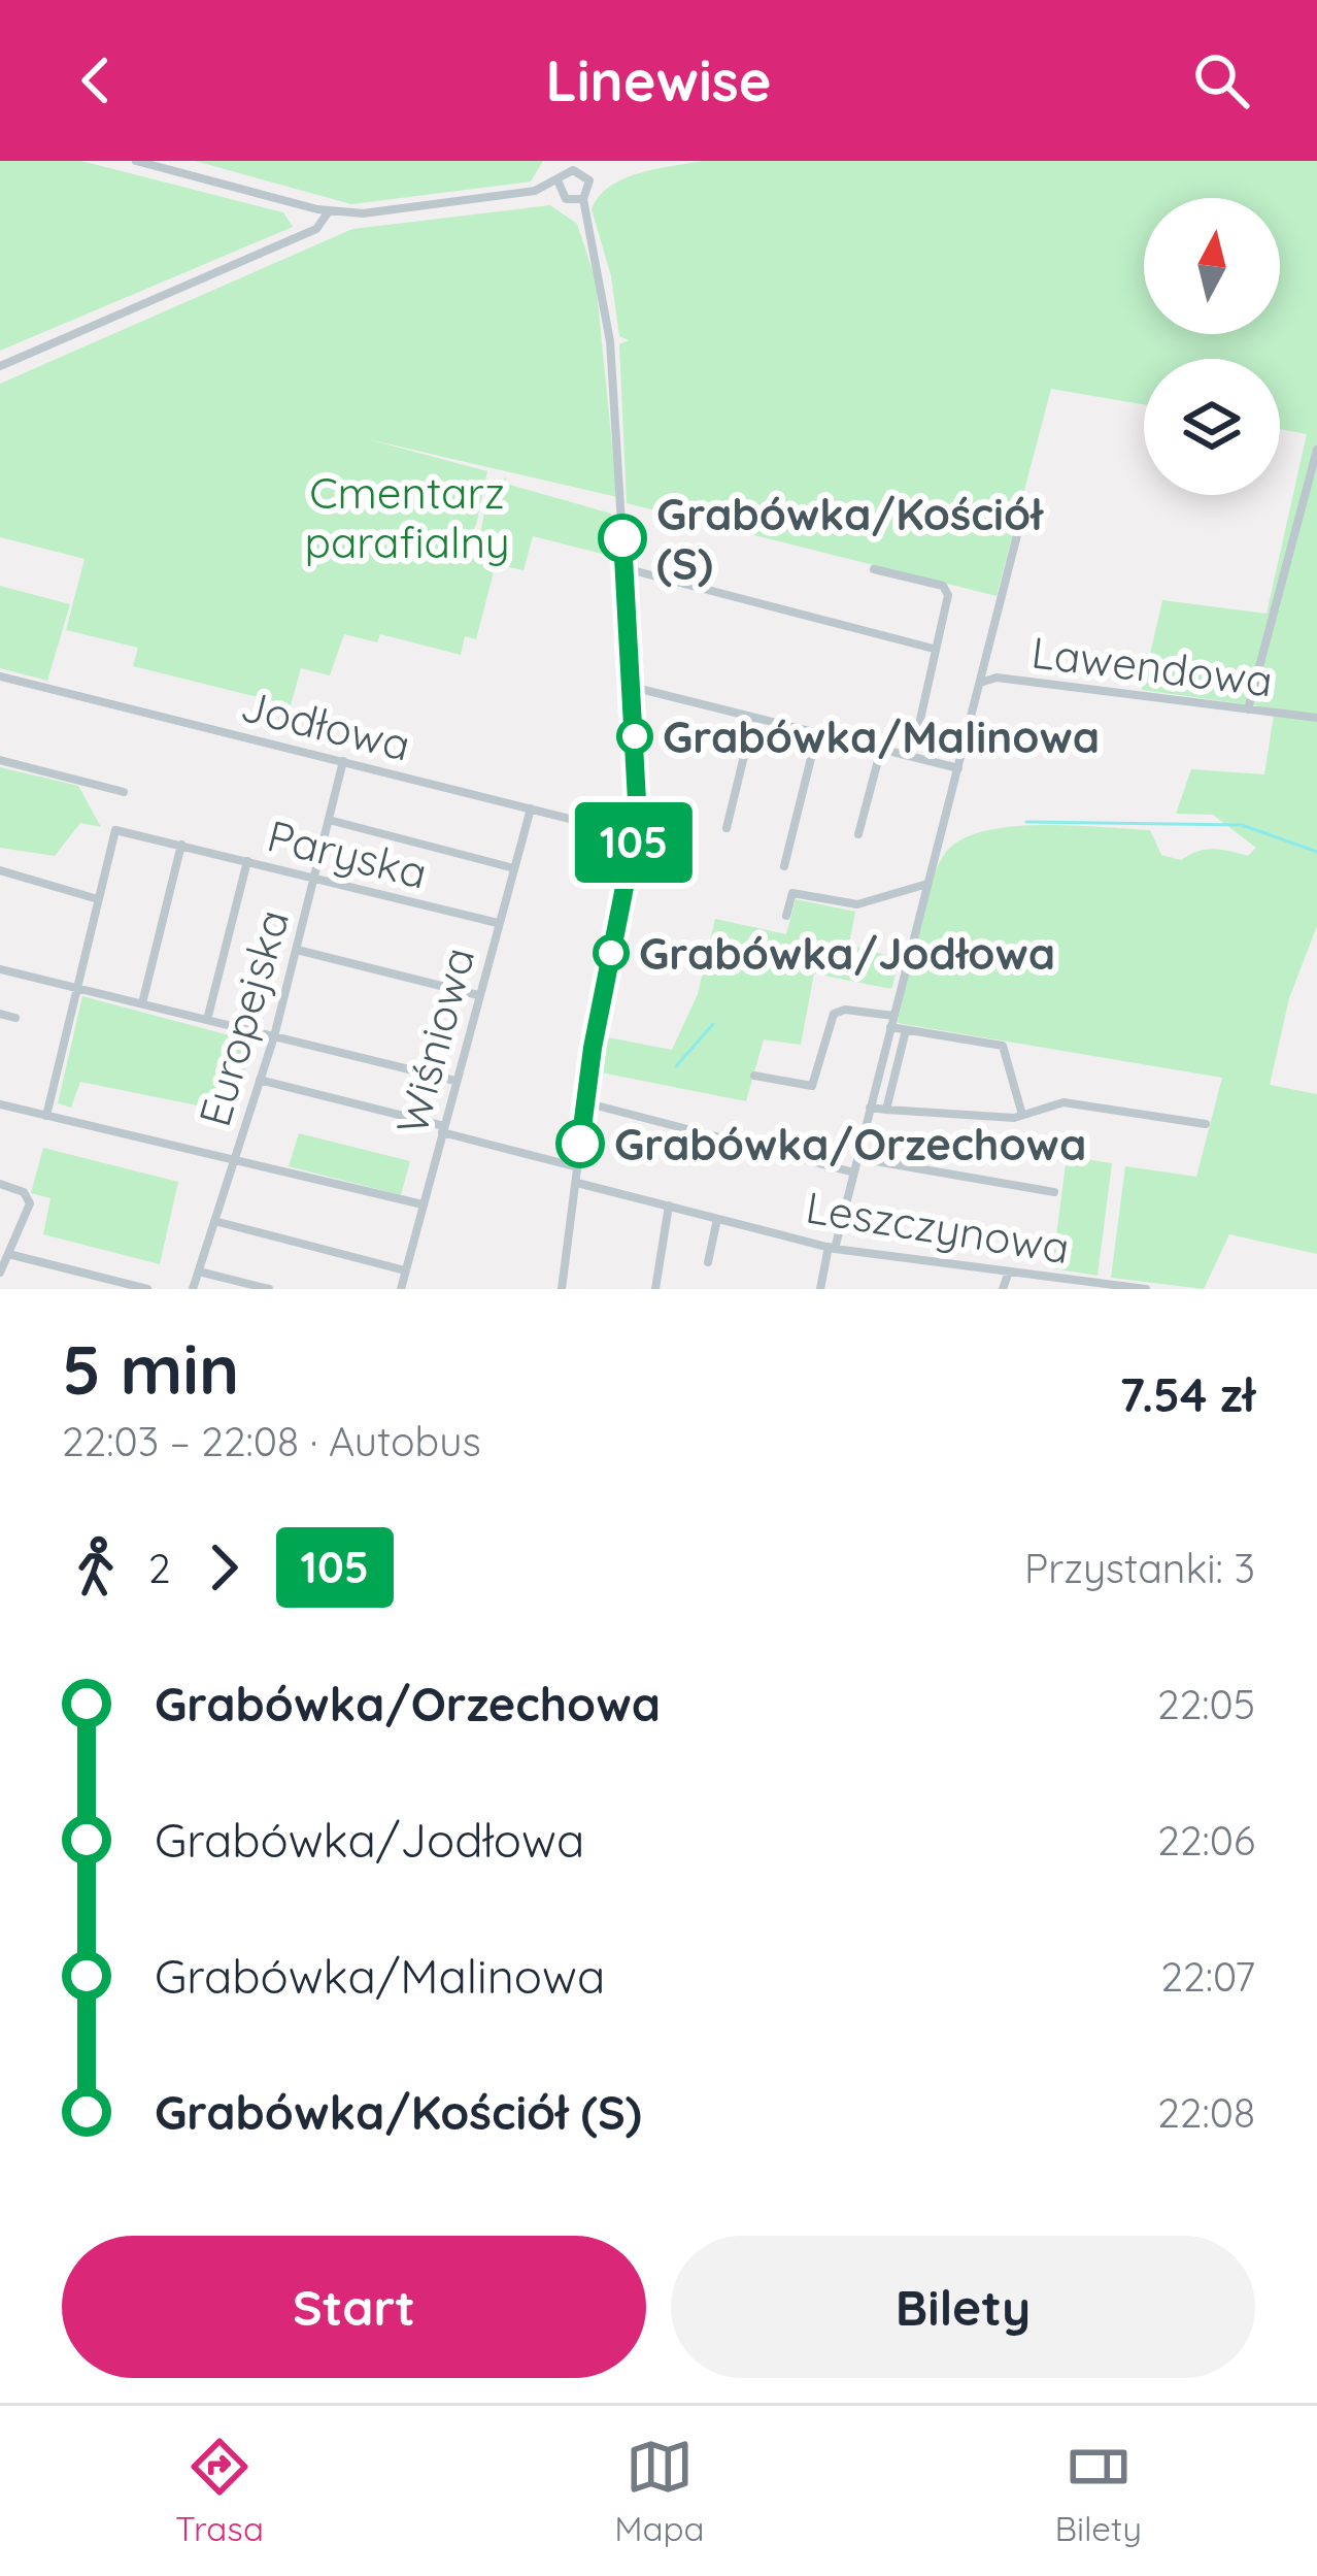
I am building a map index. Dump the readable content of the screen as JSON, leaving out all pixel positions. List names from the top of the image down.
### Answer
{
  "streets": {
    "street": [
      "Lawendowa",
      "Jodłowa",
      "Paryska",
      "Europejska",
      "Wiśniowa",
      "Leszczynowa"
    ]
  },
  "crossings": [
    ["Jodłowa", "Europejska"],
    ["Jodłowa", "Wiśniowa"],
    ["Paryska", "Europejska"],
    ["Paryska", "Wiśniowa"]
  ],
  "parks": ["Cmentarz parafialny"],
  "places": [
    "Grabówka/Kościół (S)",
    "Grabówka/Malinowa",
    "Grabówka/Jodłowa",
    "Grabówka/Orzechowa"
  ],
  "lines": ["bus line 105"],
  "north": "top",
  "page": {
    "header": "Linewise",
    "on_map": "105",
    "heading": ["5 min", "22:03 – 22:08 · Autobus", "7.54 zł"],
    "legs": ["2", "105", "Przystanki: 3"],
    "list": [
      {
        "name": "Grabówka/Orzechowa",
        "value": "22:05"
      },
      {
        "name": "Grabówka/Jodłowa",
        "value": "22:06"
      },
      {
        "name": "Grabówka/Malinowa",
        "value": "22:07"
      },
      {
        "name": "Grabówka/Kościół (S)",
        "value": "22:08"
      }
    ],
    "buttons": ["Start", "Bilety"],
    "tabs": ["Trasa", "Mapa", "Bilety"]
  }
}
